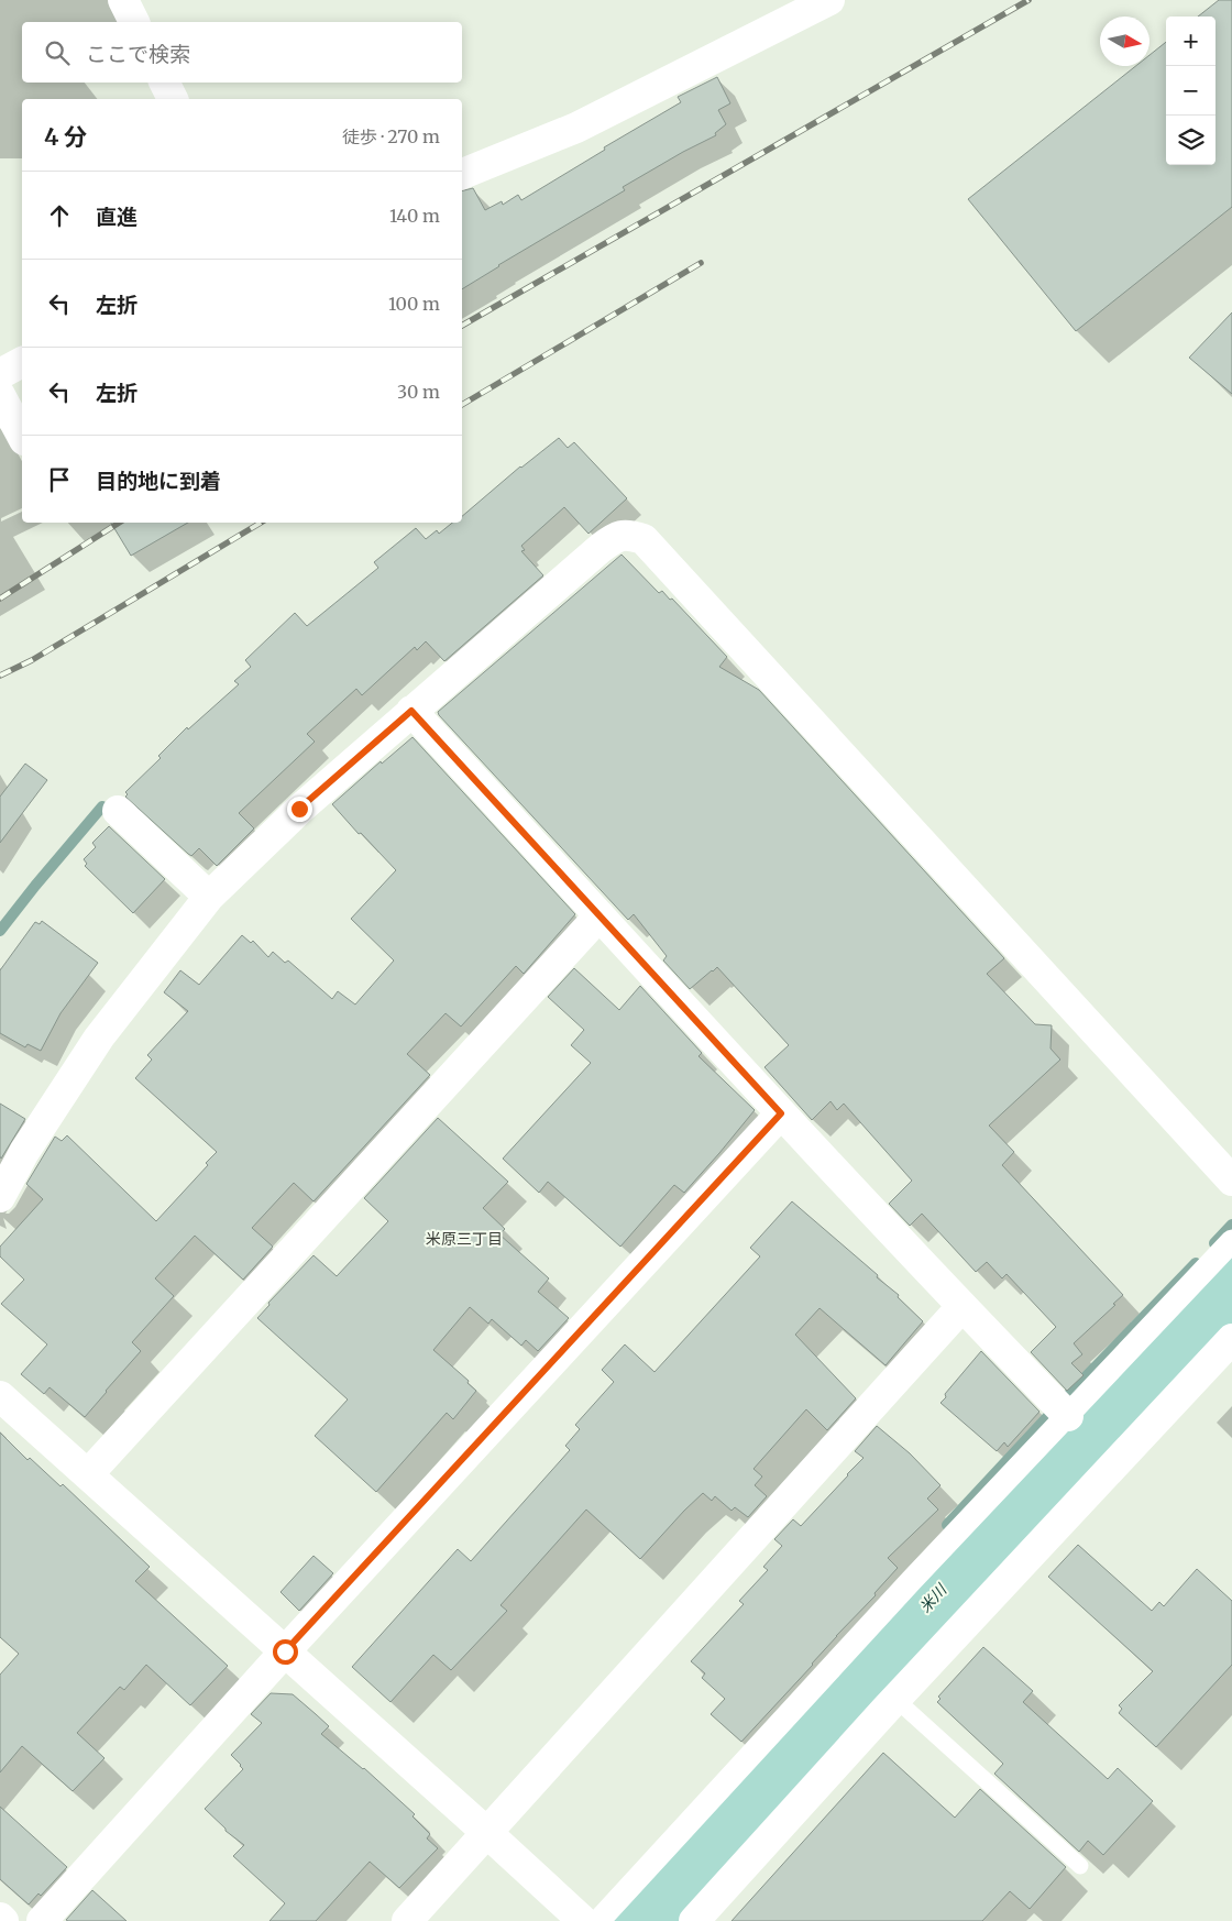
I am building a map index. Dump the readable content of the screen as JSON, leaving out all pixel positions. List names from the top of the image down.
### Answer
{
  "districts": ["米原三丁目"],
  "water": ["米川"],
  "north": "right",
  "page": {
    "map_buttons": ["+", "−"],
    "search": "ここで検索",
    "heading": ["4 分", "徒歩 · 270 m"],
    "list": [
      ["直進", "140 m"],
      ["左折", "100 m"],
      ["左折", "30 m"],
      "目的地に到着"
    ]
  }
}
